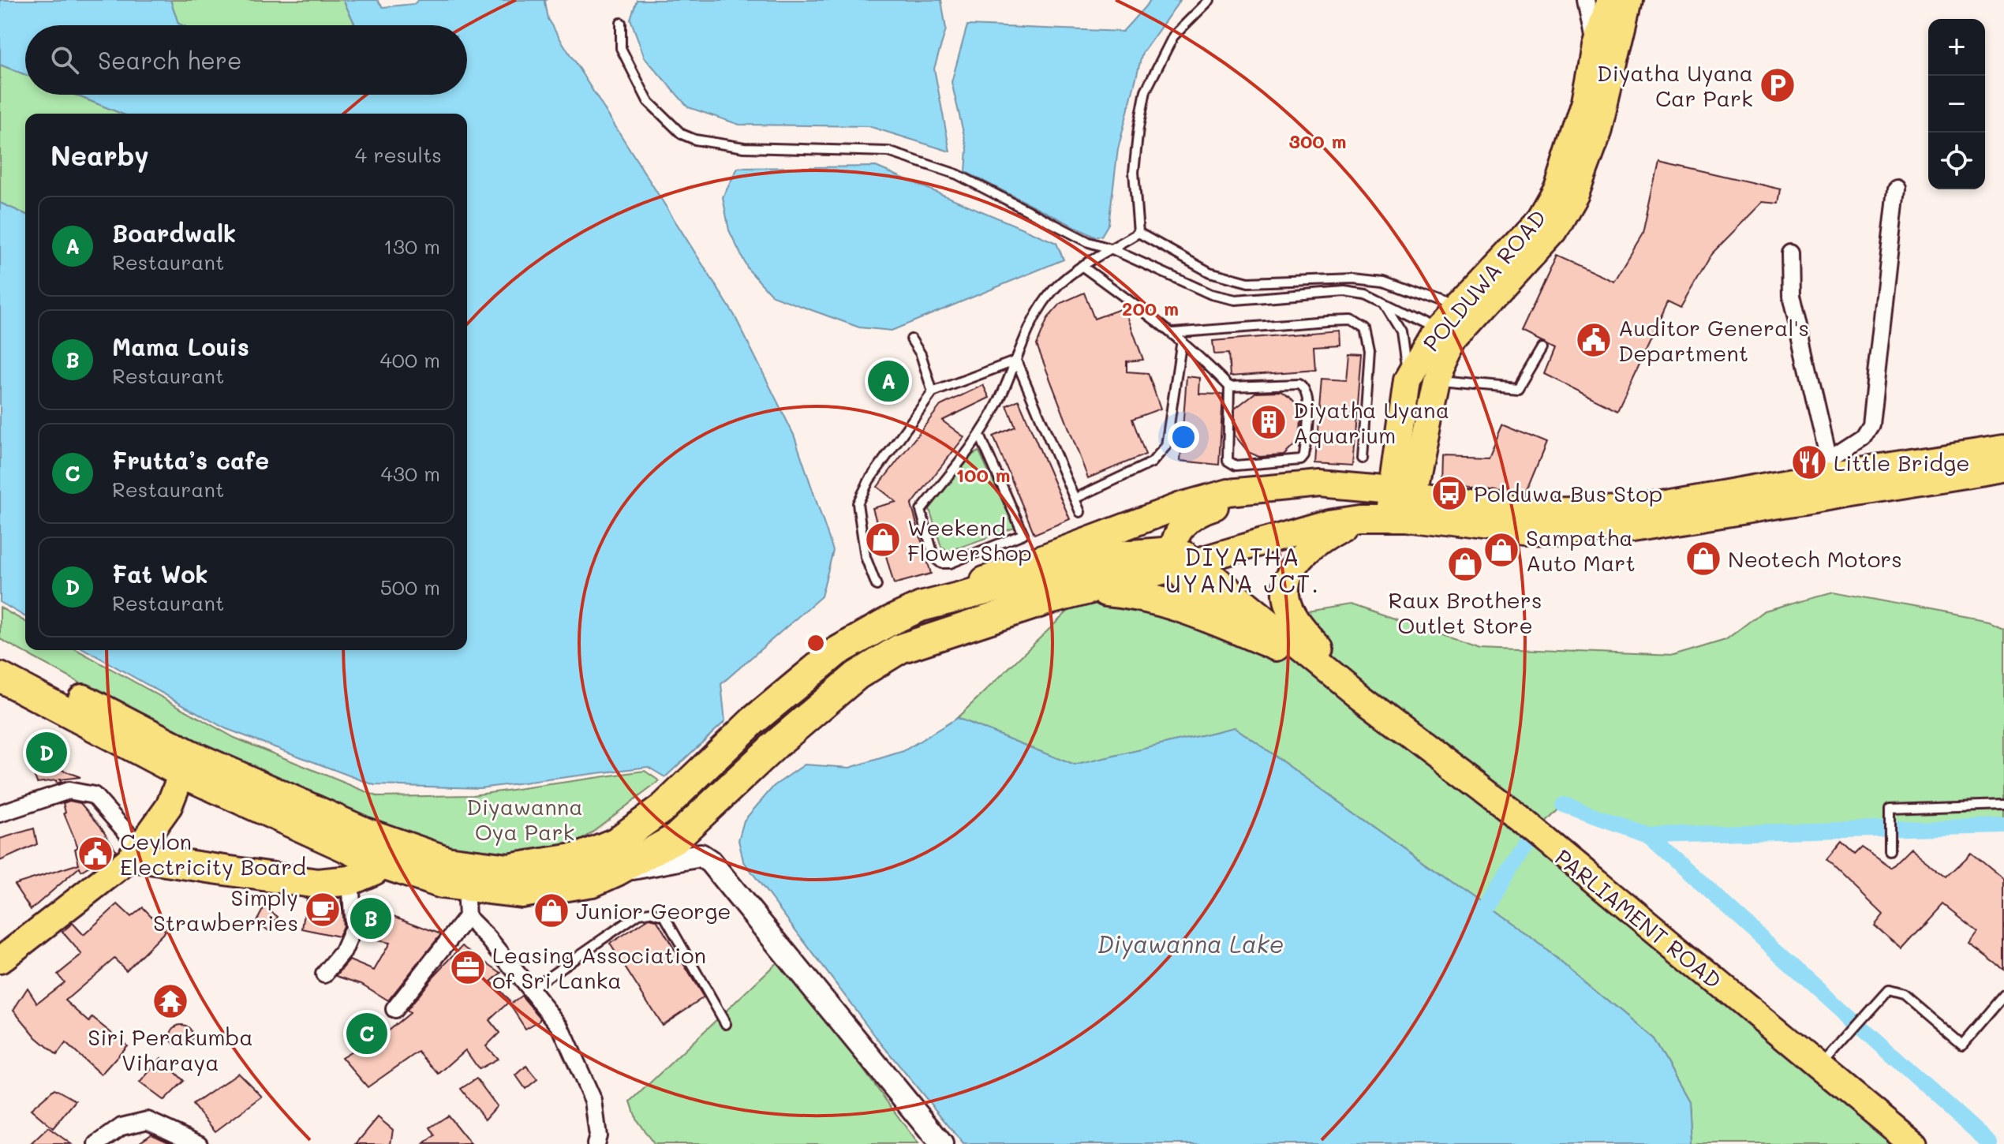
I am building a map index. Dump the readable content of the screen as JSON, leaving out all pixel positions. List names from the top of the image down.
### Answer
{
  "streets": {
    "main road": ["POLDUWA ROAD", "PARLIAMENT ROAD"]
  },
  "districts": ["DIYATHA UYANA JCT."],
  "water": ["Diyawanna Lake"],
  "parks": ["Diyawanna Oya Park"],
  "places": {
    "parking": ["Diyatha Uyana Car Park"],
    "public building": ["Auditor General's Department", "Ceylon Electricity Board"],
    "building": ["Diyatha Uyana Aquarium"],
    "restaurant": ["Little Bridge"],
    "bus stop": ["Polduwa Bus Stop"],
    "shop": [
      "Weekend FlowerShop",
      "Sampatha Auto Mart",
      "Neotech Motors",
      "Raux Brothers Outlet Store",
      "Junior George"
    ],
    "cafe": ["Simply Strawberries"],
    "office": ["Leasing Association of Sri Lanka"],
    "temple": ["Siri Perakumba Viharaya"]
  },
  "page": {
    "map_buttons": ["+", "−"],
    "search": "Search here",
    "heading": ["Nearby", "4 results"],
    "list": [
      {
        "mark": "A",
        "name": "Boardwalk",
        "note": "Restaurant",
        "value": "130 m"
      },
      {
        "mark": "B",
        "name": "Mama Louis",
        "note": "Restaurant",
        "value": "400 m"
      },
      {
        "mark": "C",
        "name": "Frutta’s cafe",
        "note": "Restaurant",
        "value": "430 m"
      },
      {
        "mark": "D",
        "name": "Fat Wok",
        "note": "Restaurant",
        "value": "500 m"
      }
    ],
    "pins": [
      "A",
      "D",
      "B",
      "C"
    ]
  },
  "rings": ["300 m", "200 m", "100 m"]
}
